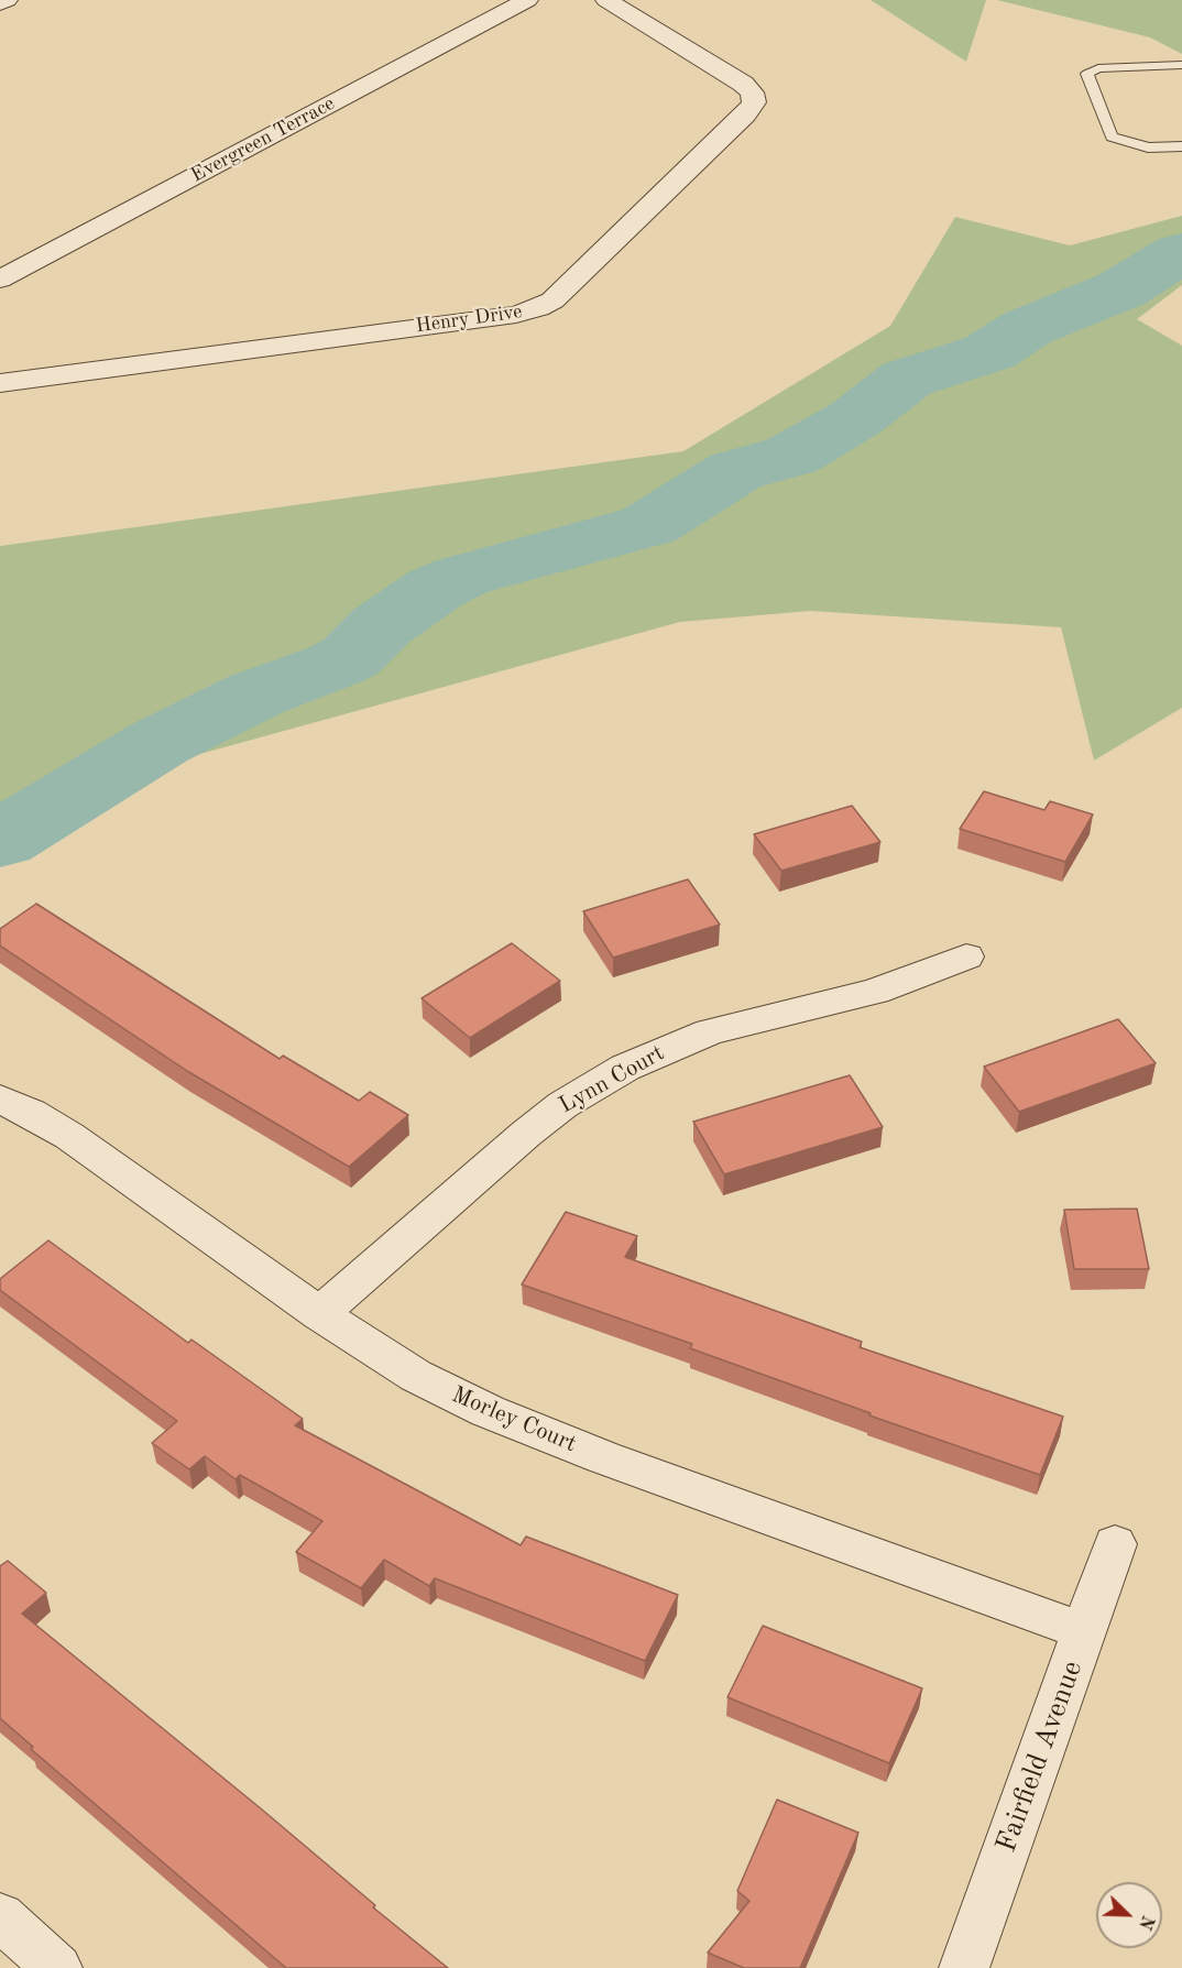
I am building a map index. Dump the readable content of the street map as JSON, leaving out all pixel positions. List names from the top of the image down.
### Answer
{
  "streets": {
    "street": [
      "Evergreen Terrace",
      "Henry Drive",
      "Lynn Court",
      "Morley Court",
      "Fairfield Avenue"
    ]
  },
  "crossings": [
    ["Lynn Court", "Morley Court"],
    ["Morley Court", "Fairfield Avenue"]
  ],
  "north": "bottom right"
}
